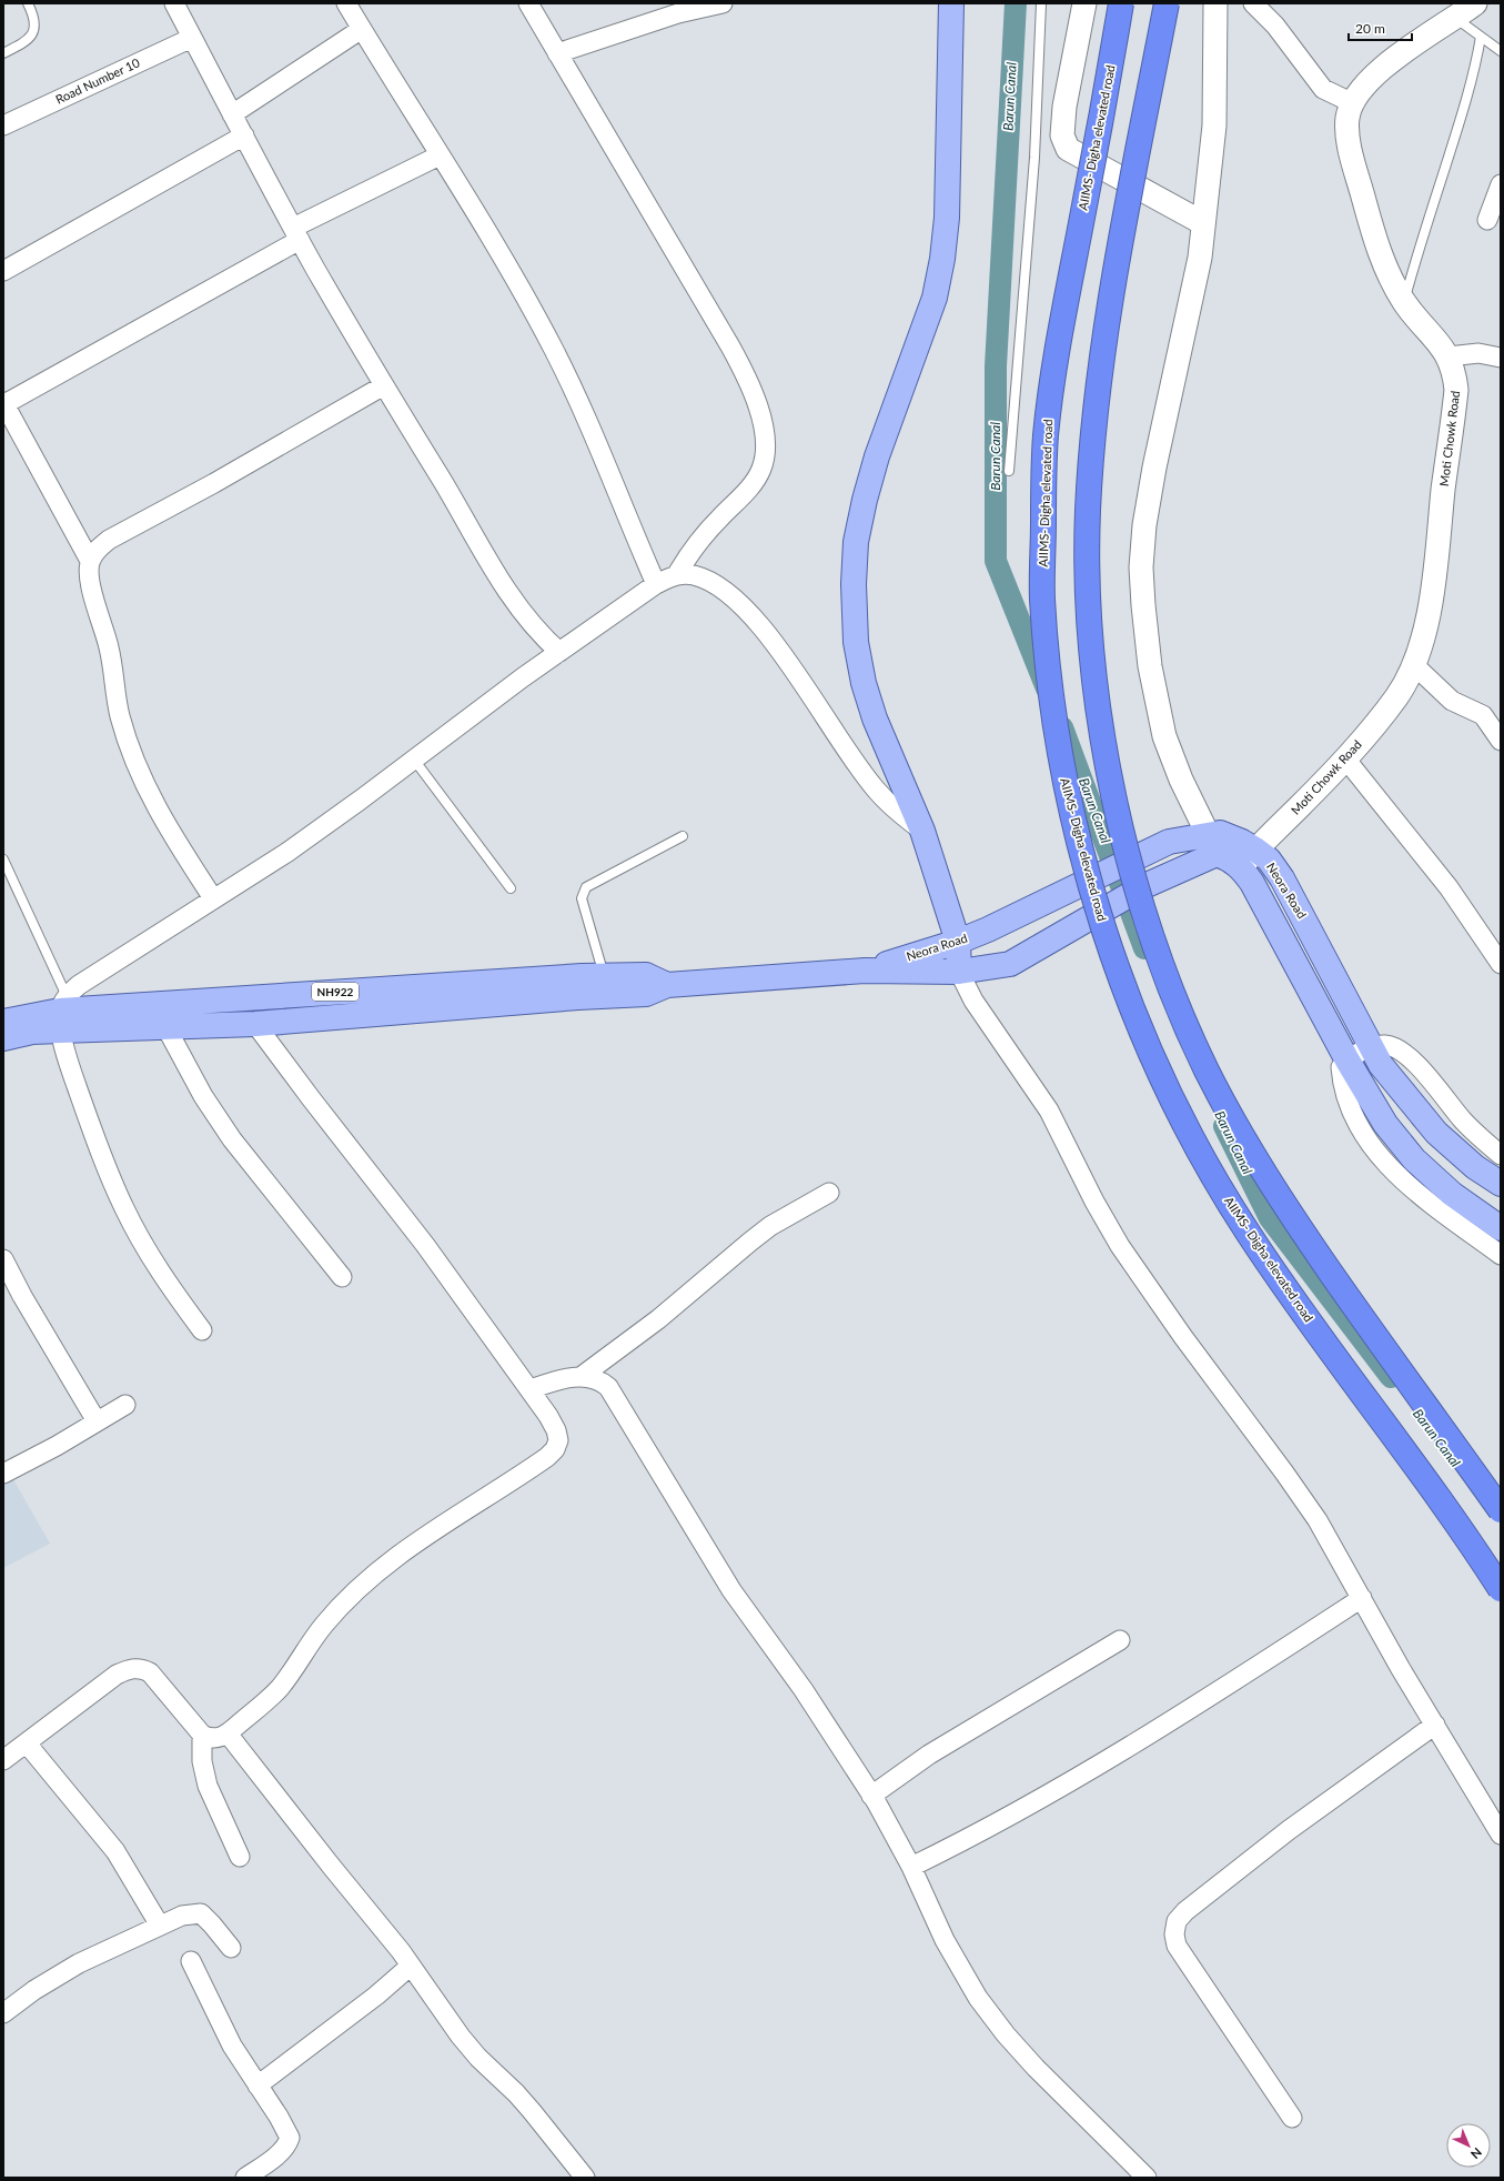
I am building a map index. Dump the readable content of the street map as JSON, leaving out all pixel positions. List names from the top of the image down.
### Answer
{
  "streets": {
    "highway": ["AIIMS- Digha elevated road"],
    "main road": ["Neora Road", "NH922"],
    "street": ["Road Number 10", "Moti Chowk Road"]
  },
  "crossings": [
    ["Moti Chowk Road", "Neora Road"]
  ],
  "water": ["Barun Canal"],
  "scale_bar": "20 m",
  "north": "bottom right"
}
